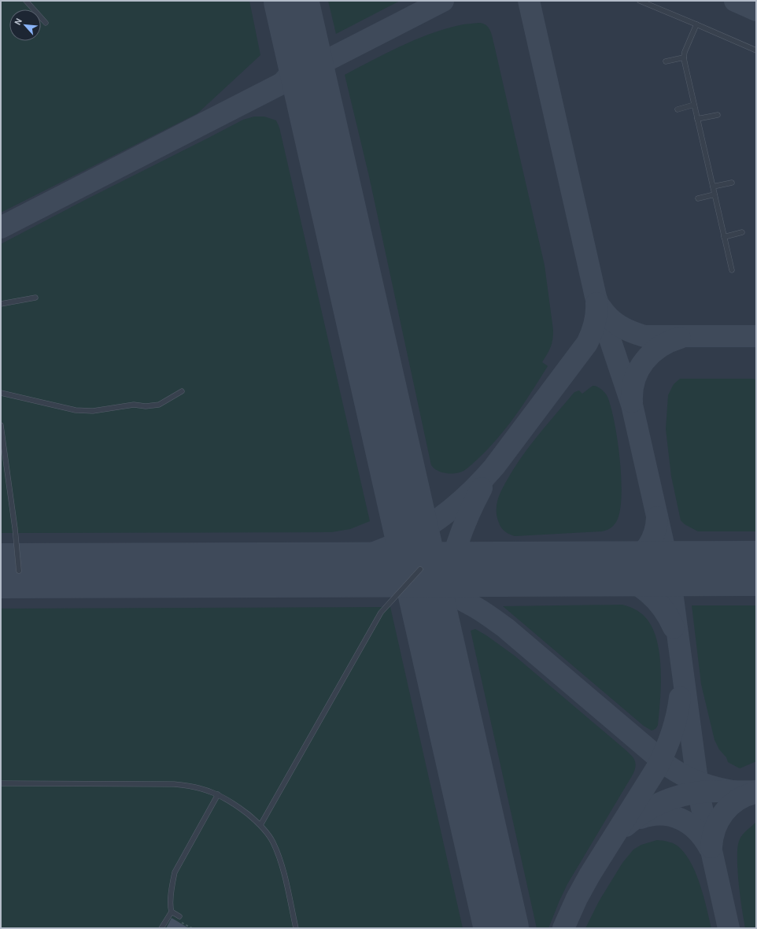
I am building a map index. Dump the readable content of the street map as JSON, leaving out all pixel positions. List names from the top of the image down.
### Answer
{
  "north": "top left"
}
